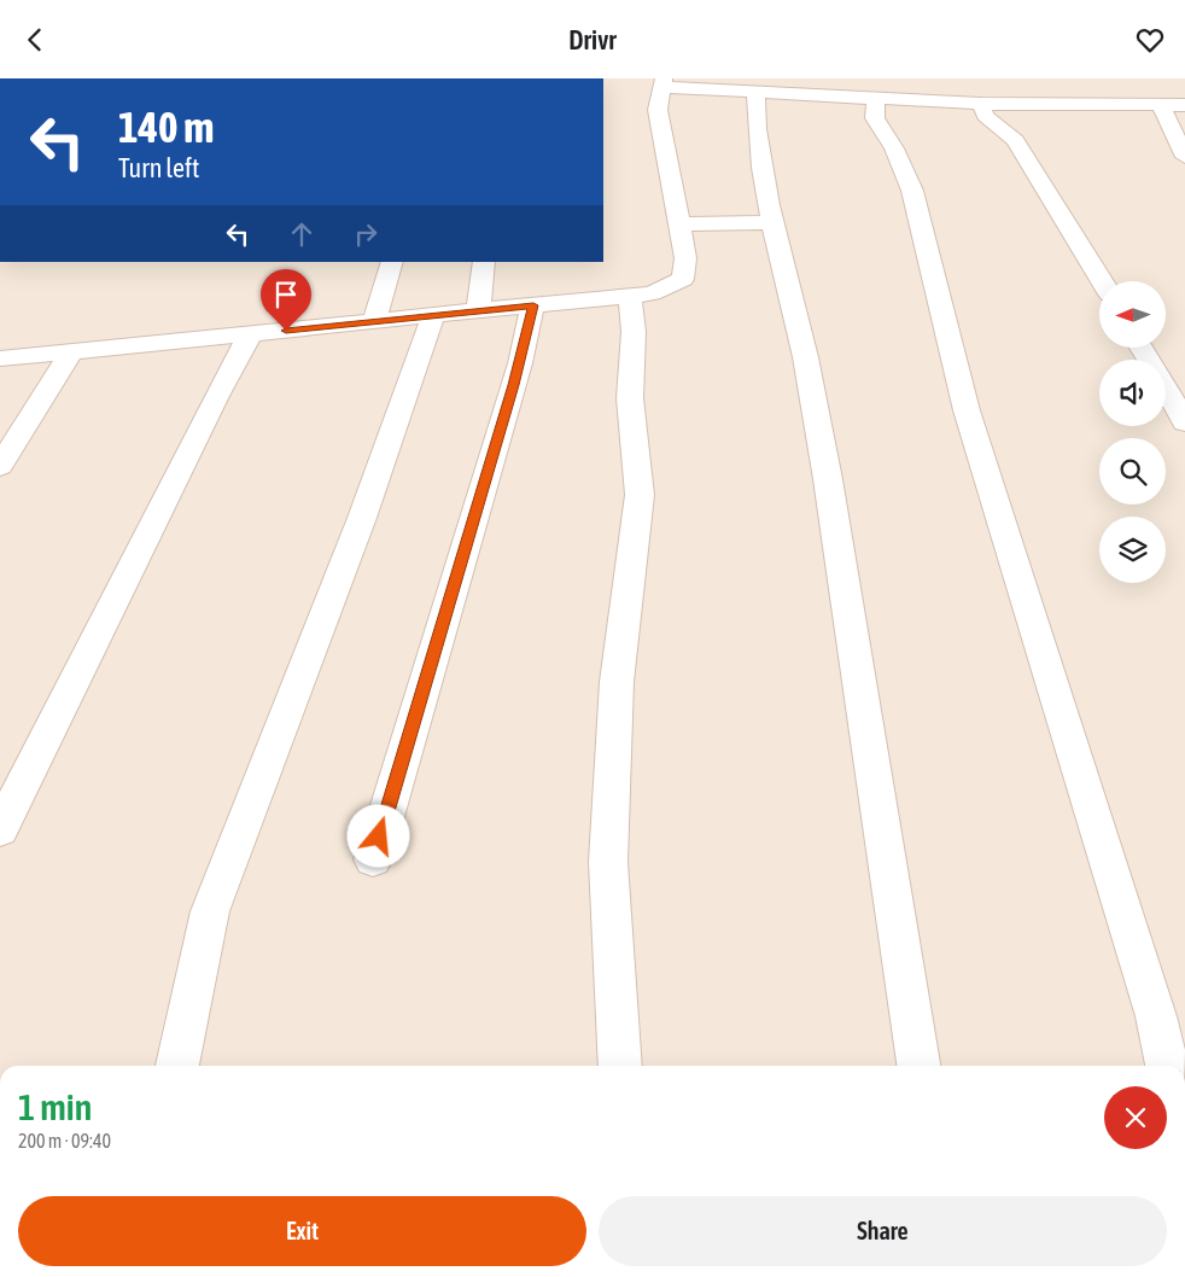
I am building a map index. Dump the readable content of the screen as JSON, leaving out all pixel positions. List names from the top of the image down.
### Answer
{
  "north": "left",
  "page": {
    "header": "Drivr",
    "turn": ["140 m", "Turn left"],
    "heading": ["1 min", "200 m · 09:40"],
    "buttons": ["Exit", "Share"]
  }
}
